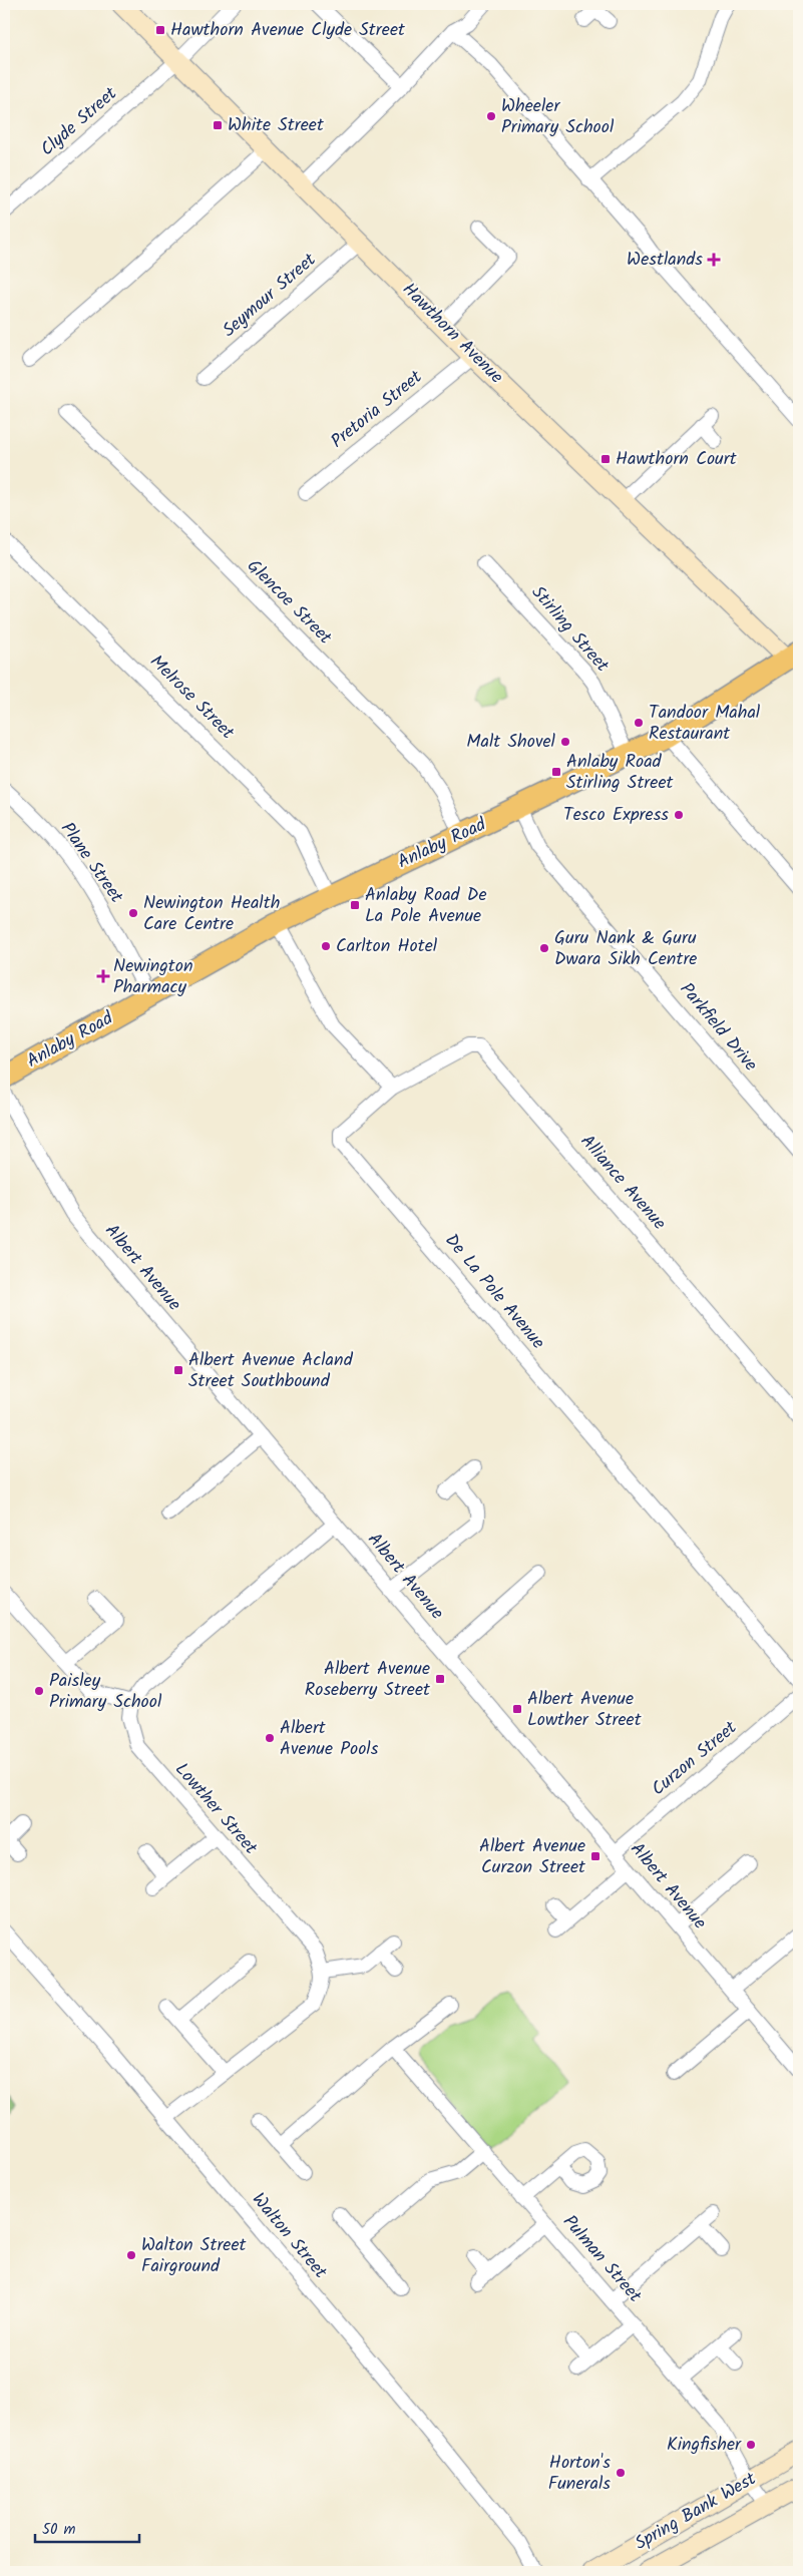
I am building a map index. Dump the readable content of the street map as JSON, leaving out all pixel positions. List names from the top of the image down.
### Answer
{
  "streets": {
    "main road": ["Anlaby Road"],
    "street": [
      "Clyde Street",
      "Seymour Street",
      "Hawthorn Avenue",
      "Pretoria Street",
      "Glencoe Street",
      "Stirling Street",
      "Melrose Street",
      "Plane Street",
      "Parkfield Drive",
      "Alliance Avenue",
      "Albert Avenue",
      "De La Pole Avenue",
      "Curzon Street",
      "Lowther Street",
      "Walton Street",
      "Pulman Street",
      "Spring Bank West"
    ]
  },
  "crossings": [
    ["Clyde Street", "Hawthorn Avenue"],
    ["Seymour Street", "Hawthorn Avenue"],
    ["Hawthorn Avenue", "Pretoria Street"],
    ["Hawthorn Avenue", "Anlaby Road"],
    ["Glencoe Street", "Anlaby Road"],
    ["Stirling Street", "Anlaby Road"],
    ["Melrose Street", "Anlaby Road"],
    ["Anlaby Road", "Plane Street"],
    ["Anlaby Road", "Parkfield Drive"],
    ["Alliance Avenue", "De La Pole Avenue"],
    ["Albert Avenue", "Curzon Street"],
    ["Pulman Street", "Spring Bank West"]
  ],
  "places": {
    "transit": [
      "Hawthorn Avenue Clyde Street",
      "White Street",
      "Hawthorn Court",
      "Anlaby Road Stirling Street",
      "Anlaby Road De La Pole Avenue",
      "Albert Avenue Acland Street Southbound",
      "Albert Avenue Roseberry Street",
      "Albert Avenue Lowther Street",
      "Albert Avenue Curzon Street"
    ],
    "other": [
      "Wheeler Primary School",
      "Tandoor Mahal Restaurant",
      "Malt Shovel",
      "Tesco Express",
      "Newington Health Care Centre",
      "Carlton Hotel",
      "Guru Nank & Guru Dwara Sikh Centre",
      "Paisley Primary School",
      "Albert Avenue Pools",
      "Walton Street Fairground",
      "Kingfisher",
      "Horton's Funerals"
    ],
    "health": ["Westlands", "Newington Pharmacy"]
  },
  "scale_bar": "50 m"
}
